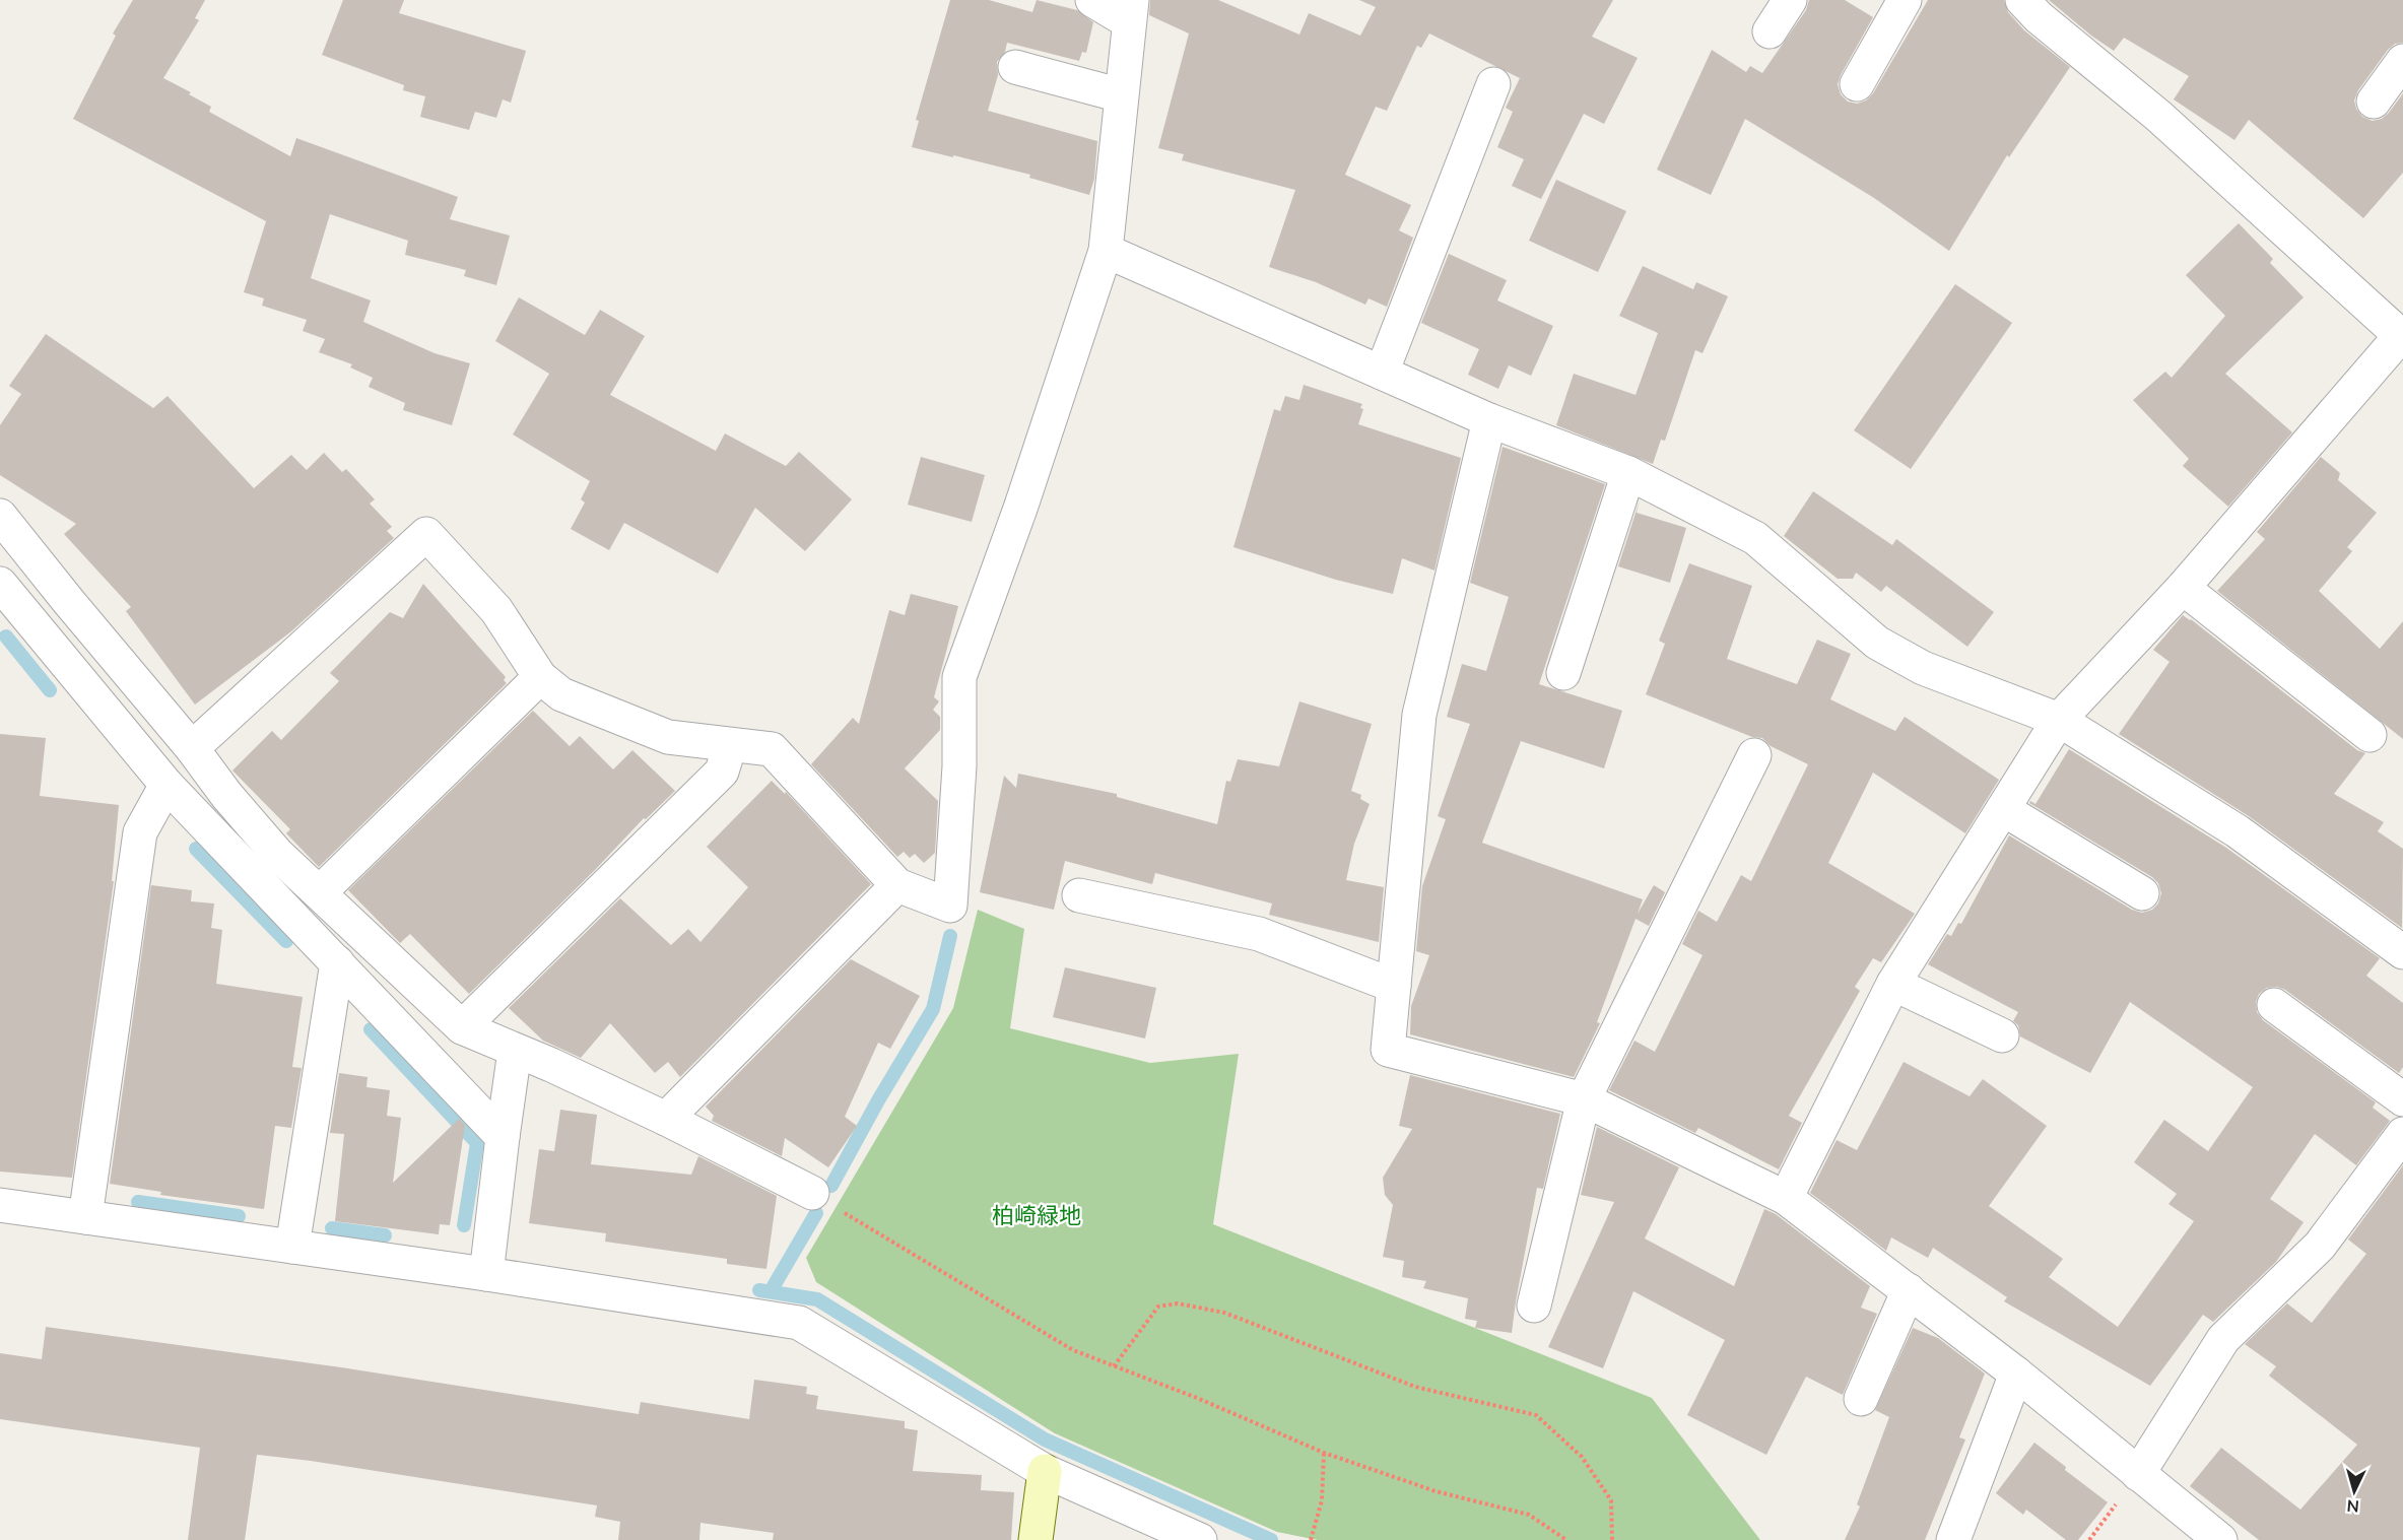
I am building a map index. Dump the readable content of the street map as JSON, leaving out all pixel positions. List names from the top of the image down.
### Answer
{
  "parks": ["柏崎緑地"],
  "north": "bottom"
}
